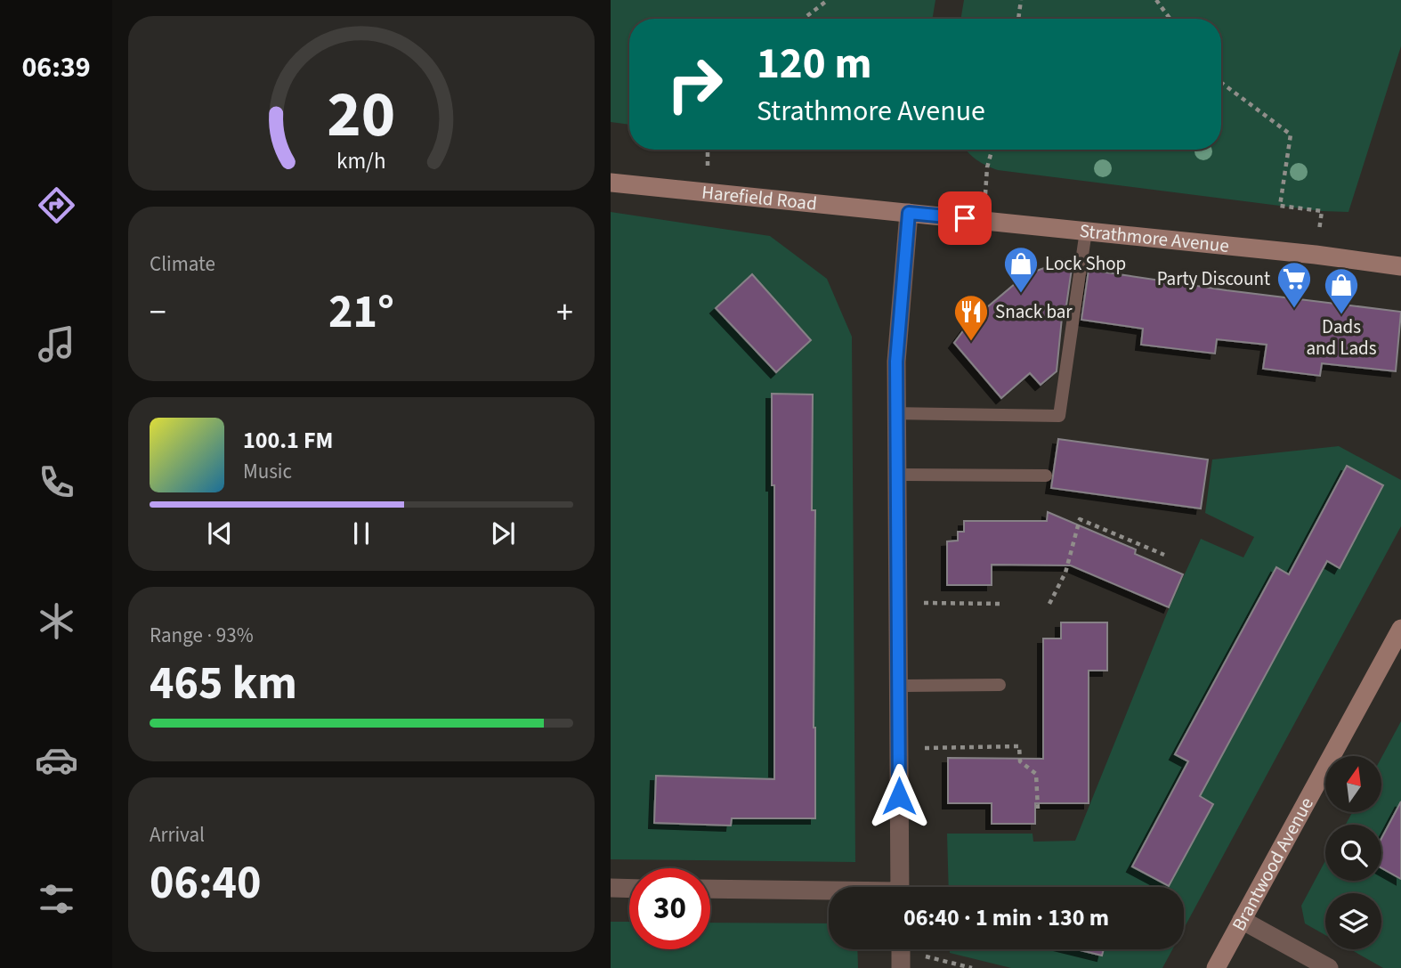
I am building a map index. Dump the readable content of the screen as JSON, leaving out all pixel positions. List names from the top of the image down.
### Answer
{
  "streets": {
    "street": ["Harefield Road", "Strathmore Avenue", "Brantwood Avenue"]
  },
  "crossings": [
    ["Harefield Road", "Strathmore Avenue"]
  ],
  "places": {
    "shop": ["Lock Shop", "Dads and Lads"],
    "supermarket": ["Party Discount"],
    "restaurant": ["Snack bar"]
  },
  "north": "top",
  "page": {
    "tabs": "06:39",
    "turn": ["120 m", "Strathmore Avenue"],
    "tile": [
      "Climate",
      ["Range · 93%", "465 km"],
      ["Arrival", "06:40"]
    ],
    "heat": ["−", "21°", "+"],
    "song": ["100.1 FM", "Music"],
    "limit": "30",
    "trip": "06:40 · 1 min · 130 m",
    "gauge": ["20", "km/h"]
  }
}
